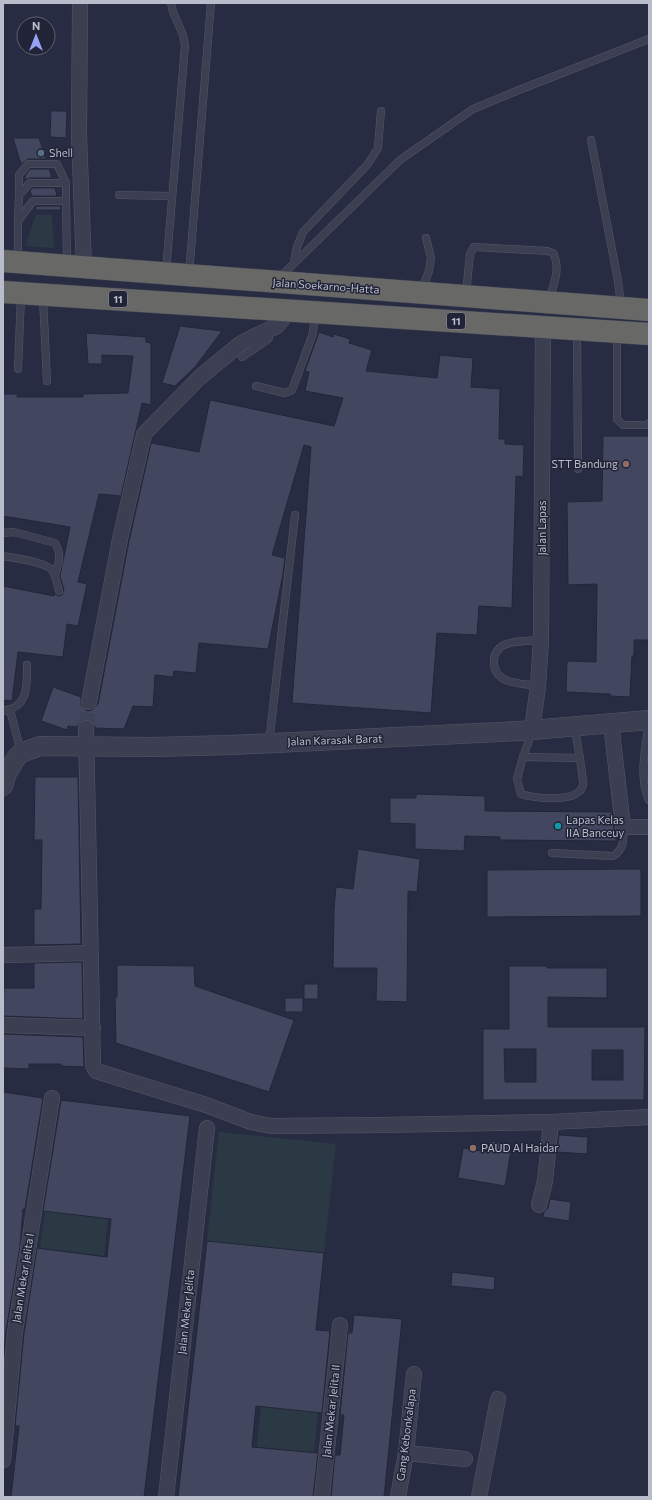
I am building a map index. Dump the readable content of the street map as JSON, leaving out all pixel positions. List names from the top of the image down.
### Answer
{
  "streets": {
    "highway": ["Jalan Soekarno-Hatta", "11"],
    "street": [
      "Jalan Lapas",
      "Jalan Karasak Barat",
      "Jalan Mekar Jelita I",
      "Jalan Mekar Jelita",
      "Jalan Mekar Jelita II",
      "Gang Kebonkalapa"
    ]
  },
  "crossings": [
    ["11", "Jalan Lapas"],
    ["Jalan Lapas", "Jalan Karasak Barat"]
  ],
  "places": [
    "Shell",
    "STT Bandung",
    "Lapas Kelas IIA Banceuy",
    "PAUD Al Haidar"
  ],
  "north": "top"
}
